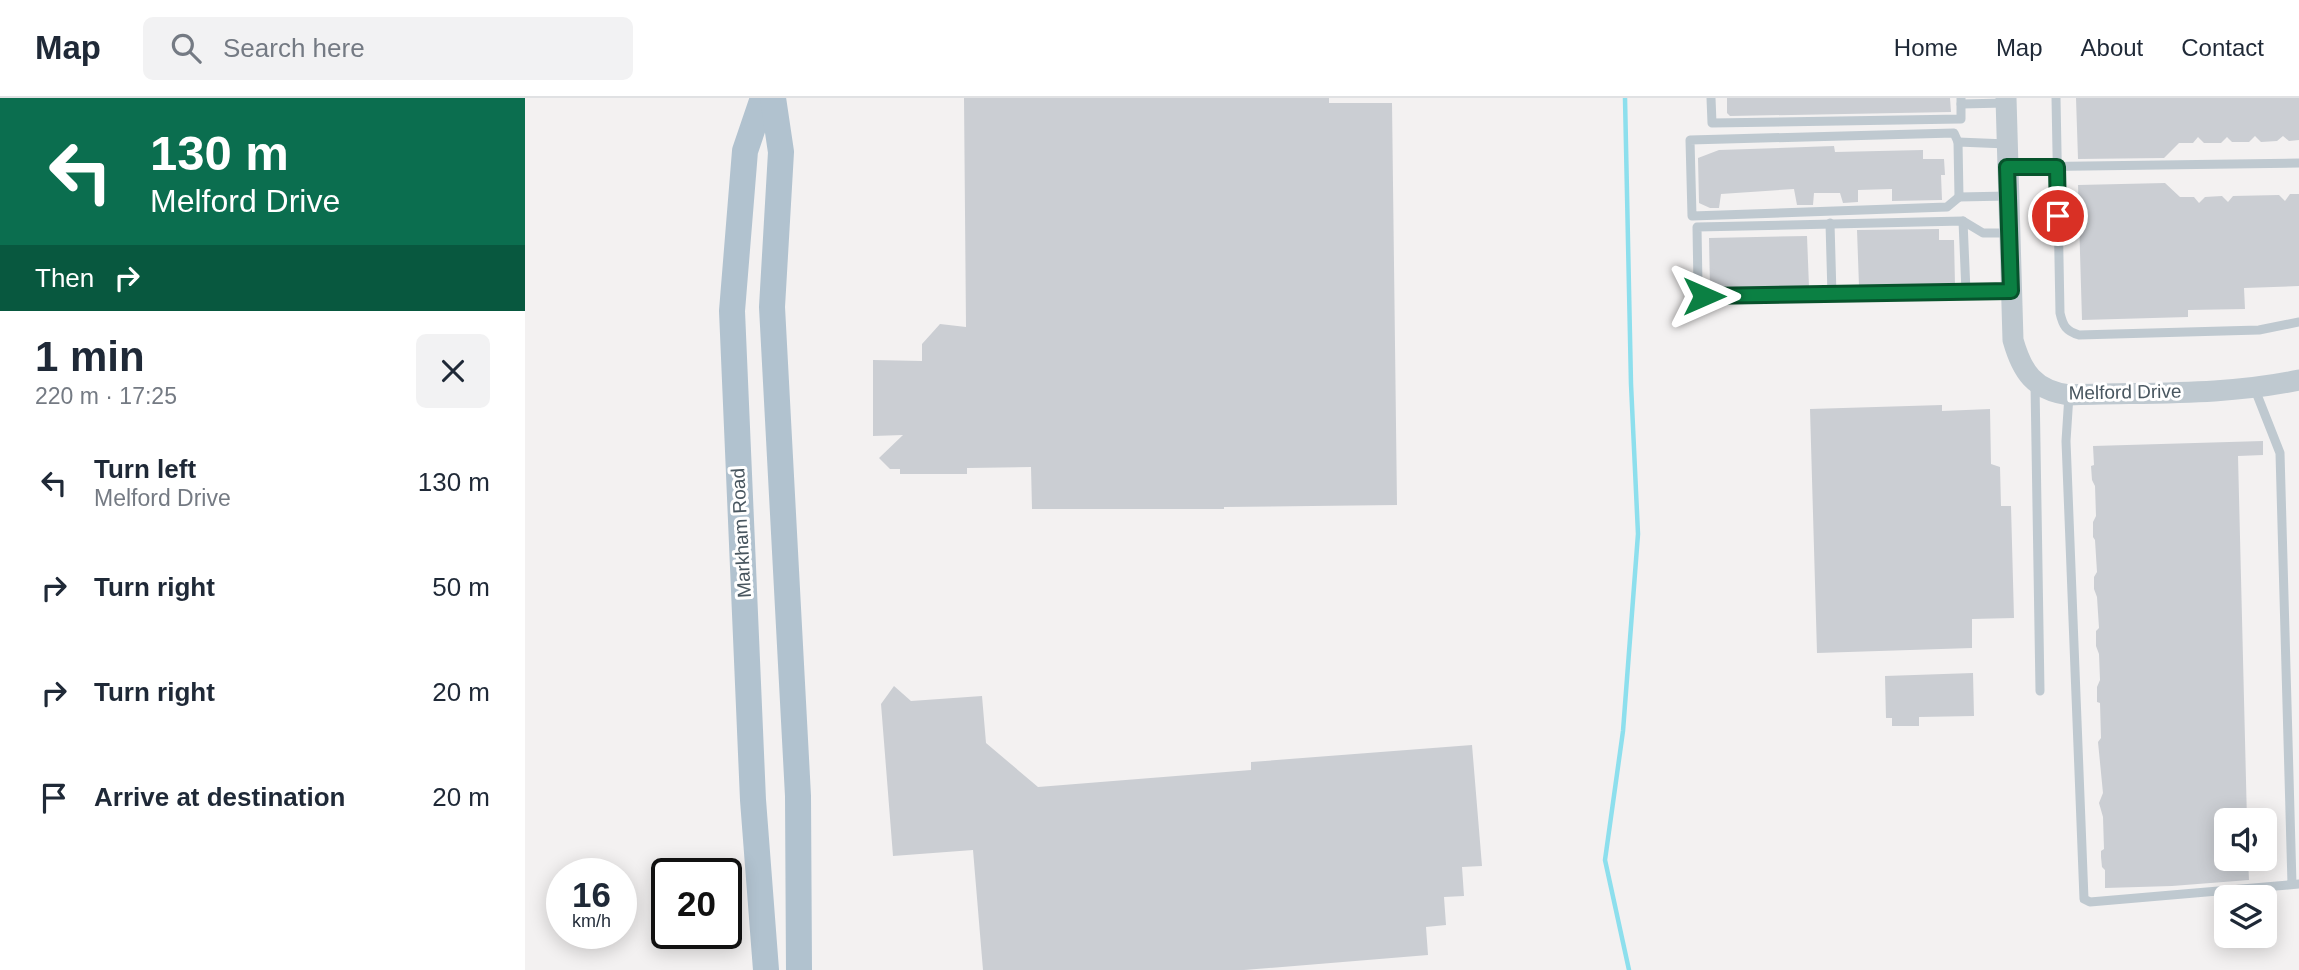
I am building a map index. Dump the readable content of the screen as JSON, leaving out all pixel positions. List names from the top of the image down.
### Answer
{
  "streets": {
    "main road": ["Markham Road"],
    "street": ["Melford Drive"]
  },
  "page": {
    "header": "Map",
    "search": "Search here",
    "nav": [
      "Home",
      "Map",
      "About",
      "Contact"
    ],
    "turn": ["130 m", "Melford Drive"],
    "then": "Then",
    "heading": ["1 min", "220 m · 17:25"],
    "list": [
      {
        "name": "Turn left",
        "note": "Melford Drive",
        "value": "130 m"
      },
      {
        "name": "Turn right",
        "value": "50 m"
      },
      {
        "name": "Turn right",
        "value": "20 m"
      },
      {
        "name": "Arrive at destination",
        "value": "20 m"
      }
    ],
    "speed": "16 km/h",
    "limit": "20"
  }
}
